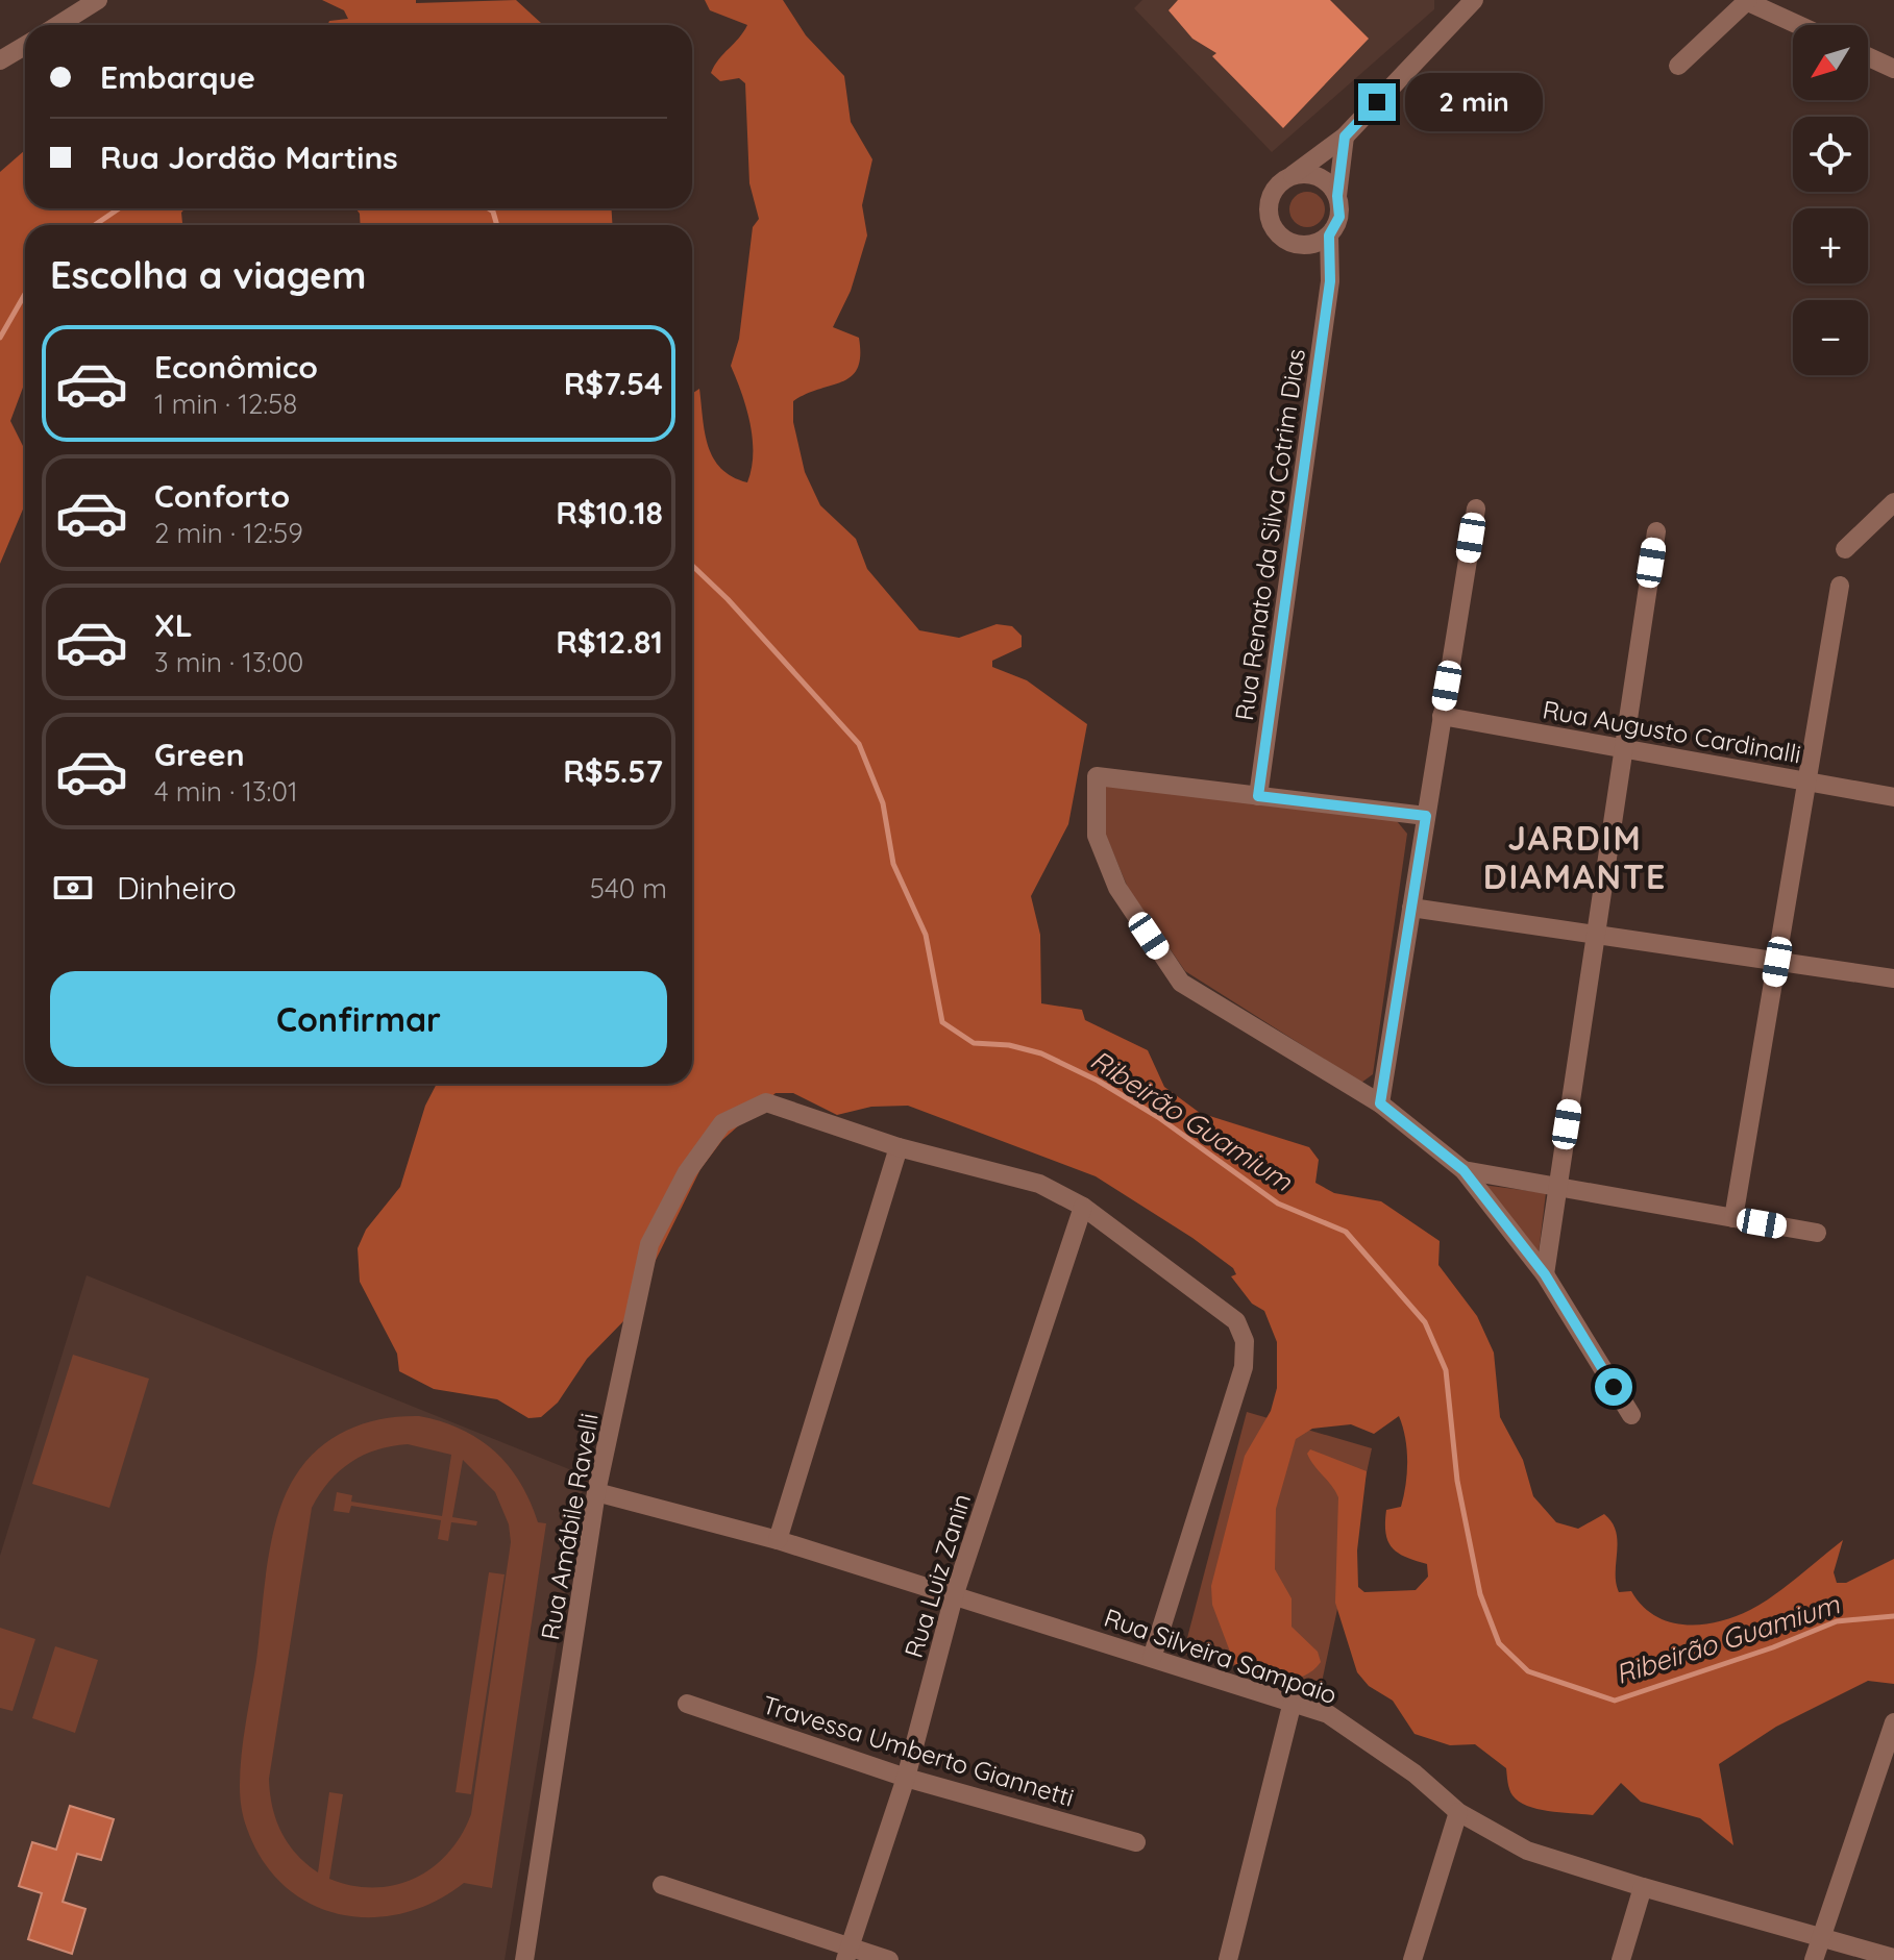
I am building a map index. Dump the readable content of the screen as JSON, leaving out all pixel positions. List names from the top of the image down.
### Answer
{
  "streets": {
    "street": [
      "Rua Renato da Silva Cotrim Dias",
      "Rua Augusto Cardinalli",
      "Rua Amábile Ravelli",
      "Rua Luiz Zanin",
      "Rua Silveira Sampaio",
      "Travessa Umberto Giannetti"
    ]
  },
  "crossings": [
    ["Rua Amábile Ravelli", "Rua Silveira Sampaio"],
    ["Rua Luiz Zanin", "Rua Silveira Sampaio"],
    ["Rua Luiz Zanin", "Travessa Umberto Giannetti"]
  ],
  "districts": ["JARDIM DIAMANTE"],
  "water": ["Ribeirão Guamium"],
  "north": "bottom left",
  "page": {
    "map_buttons": ["+", "−"],
    "banner": ["Embarque", "Rua Jordão Martins"],
    "bubble": "2 min",
    "heading": "Escolha a viagem",
    "list": [
      {
        "name": "Econômico",
        "note": "1 min · 12:58",
        "value": "R$7.54"
      },
      {
        "name": "Conforto",
        "note": "2 min · 12:59",
        "value": "R$10.18"
      },
      {
        "name": "XL",
        "note": "3 min · 13:00",
        "value": "R$12.81"
      },
      {
        "name": "Green",
        "note": "4 min · 13:01",
        "value": "R$5.57"
      }
    ],
    "pay": ["Dinheiro", "540 m"],
    "buttons": "Confirmar"
  }
}
